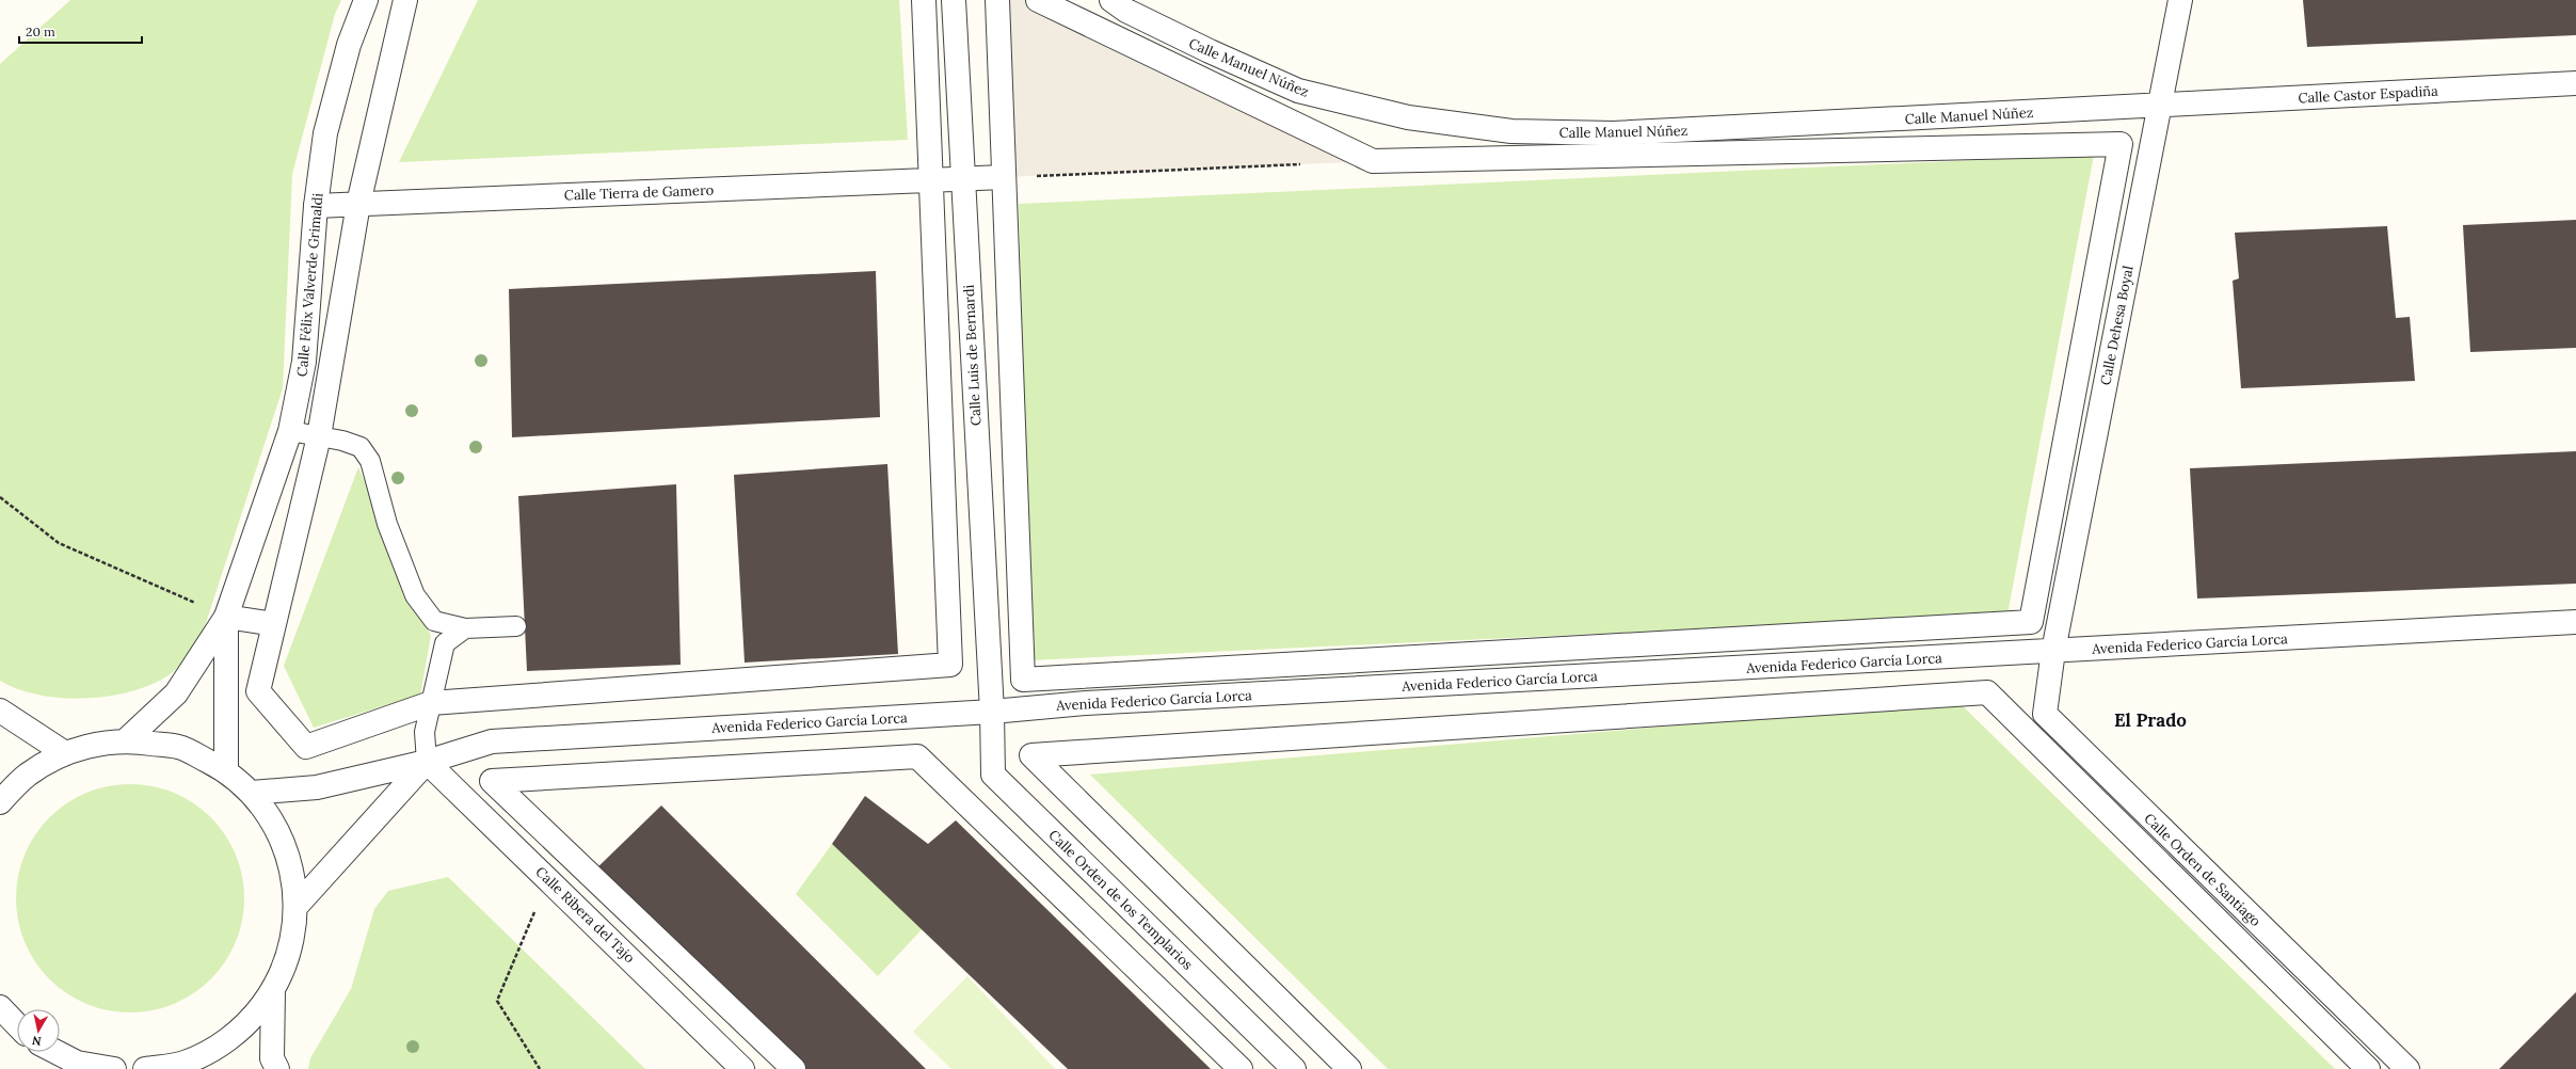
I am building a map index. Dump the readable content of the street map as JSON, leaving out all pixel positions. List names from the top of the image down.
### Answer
{
  "streets": {
    "street": [
      "Calle Manuel Núñez",
      "Calle Castor Espadiña",
      "Calle Tierra de Gamero",
      "Calle Félix Valverde Grimaldi",
      "Calle Dehesa Boyal",
      "Calle Luis de Bernardi",
      "Avenida Federico García Lorca",
      "Calle Orden de Santiago",
      "Calle Orden de los Templarios",
      "Calle Ribera del Tajo"
    ]
  },
  "crossings": [
    ["Calle Manuel Núñez", "Calle Castor Espadiña"],
    ["Calle Manuel Núñez", "Calle Dehesa Boyal"],
    ["Calle Castor Espadiña", "Calle Dehesa Boyal"],
    ["Calle Tierra de Gamero", "Calle Félix Valverde Grimaldi"],
    ["Calle Tierra de Gamero", "Calle Luis de Bernardi"],
    ["Calle Dehesa Boyal", "Avenida Federico García Lorca"],
    ["Calle Dehesa Boyal", "Calle Orden de Santiago"],
    ["Calle Luis de Bernardi", "Avenida Federico García Lorca"],
    ["Calle Luis de Bernardi", "Calle Orden de los Templarios"],
    ["Avenida Federico García Lorca", "Calle Orden de Santiago"],
    ["Avenida Federico García Lorca", "Calle Orden de los Templarios"],
    ["Avenida Federico García Lorca", "Calle Ribera del Tajo"]
  ],
  "districts": ["El Prado"],
  "scale_bar": "20 m",
  "north": "bottom"
}
